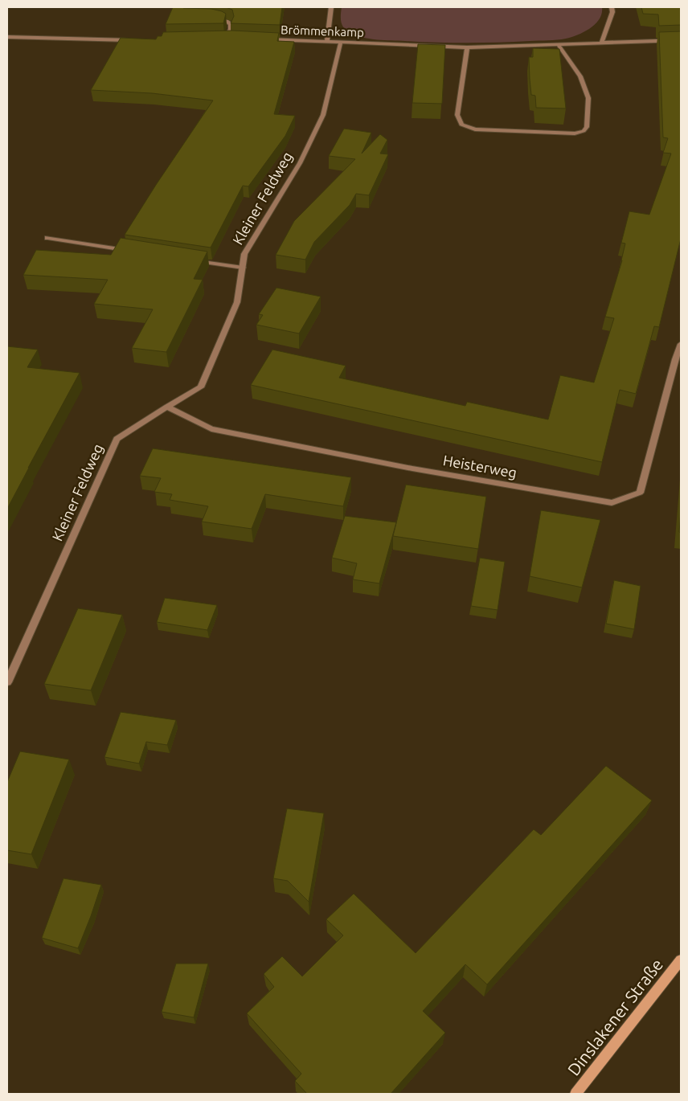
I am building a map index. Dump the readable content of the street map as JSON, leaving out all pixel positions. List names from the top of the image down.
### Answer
{
  "streets": {
    "main road": ["Dinslakener Straße"],
    "street": ["Brömmenkamp", "Kleiner Feldweg", "Heisterweg"]
  },
  "crossings": [
    ["Brömmenkamp", "Kleiner Feldweg"],
    ["Kleiner Feldweg", "Heisterweg"]
  ]
}
